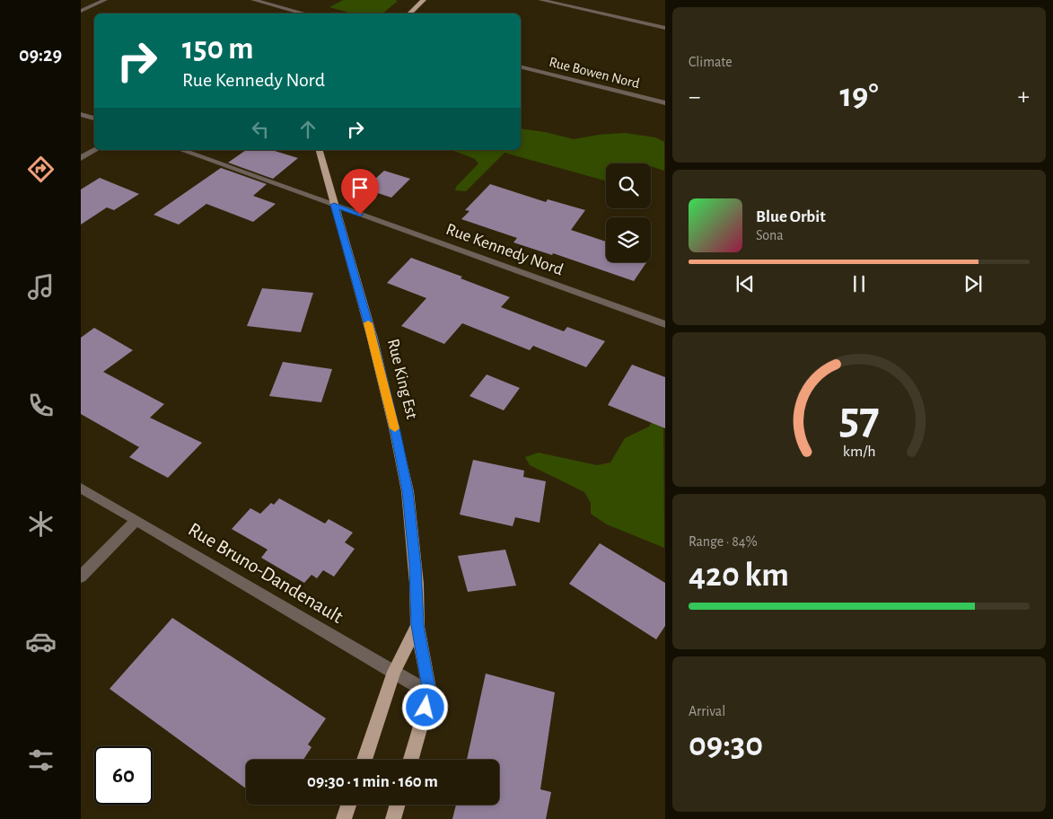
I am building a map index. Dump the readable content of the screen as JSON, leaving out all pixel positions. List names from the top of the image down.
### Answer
{
  "streets": {
    "main road": ["Rue King Est"],
    "street": ["Rue Bowen Nord", "Rue Kennedy Nord", "Rue Bruno-Dandenault"]
  },
  "crossings": [
    ["Rue Kennedy Nord", "Rue King Est"],
    ["Rue King Est", "Rue Bruno-Dandenault"]
  ],
  "page": {
    "tabs": "09:29",
    "tile": [
      "Climate",
      ["Range · 84%", "420 km"],
      ["Arrival", "09:30"]
    ],
    "turn": ["150 m", "Rue Kennedy Nord"],
    "heat": ["−", "19°", "+"],
    "song": ["Blue Orbit", "Sona"],
    "limit": "60",
    "trip": "09:30 · 1 min · 160 m",
    "gauge": ["57", "km/h"]
  }
}
